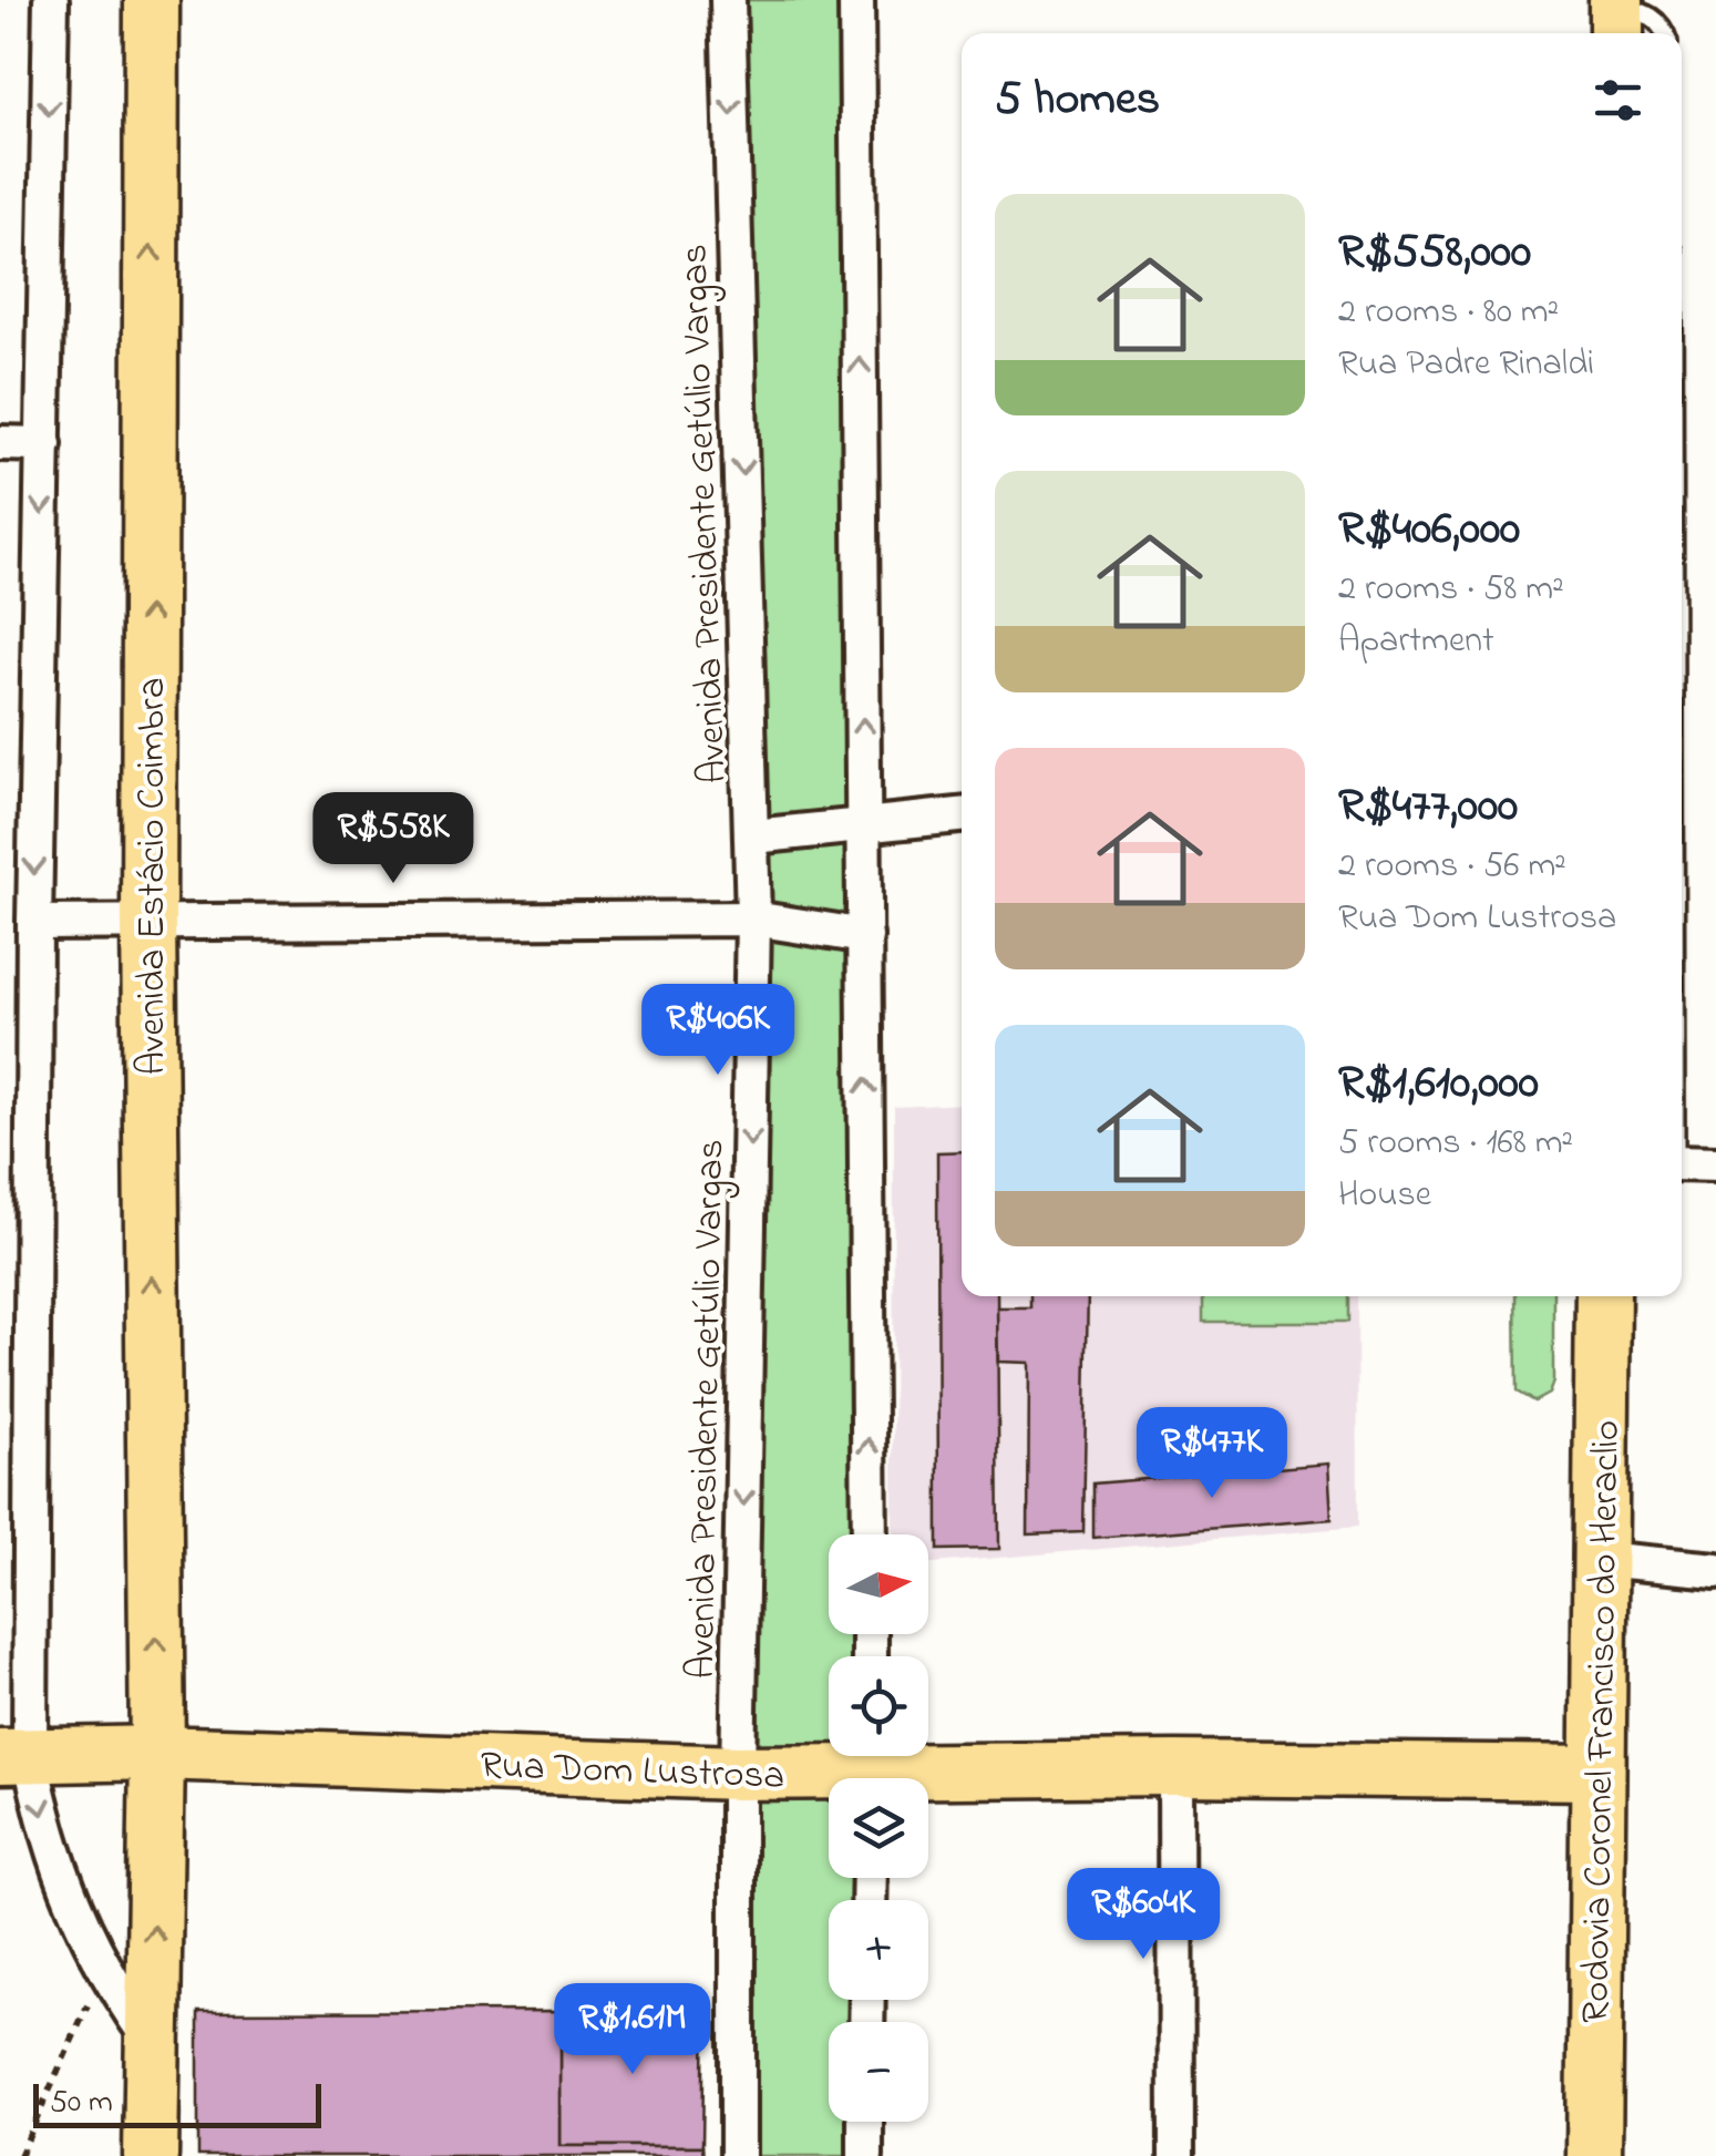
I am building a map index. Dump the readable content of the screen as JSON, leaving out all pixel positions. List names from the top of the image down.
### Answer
{
  "streets": {
    "main road": ["Avenida Estácio Coimbra", "Rodovia Coronel Francisco do Heraclio", "Rua Dom Lustrosa"],
    "street": ["Avenida Presidente Getúlio Vargas"]
  },
  "crossings": [
    ["Avenida Presidente Getúlio Vargas", "Rua Dom Lustrosa"],
    ["Avenida Estácio Coimbra", "Rua Dom Lustrosa"],
    ["Rodovia Coronel Francisco do Heraclio", "Rua Dom Lustrosa"]
  ],
  "one_way": ["Avenida Estácio Coimbra"],
  "scale_bar": "50 m",
  "north": "right",
  "page": {
    "heading": "5 homes",
    "list": [
      {
        "name": "R$558,000",
        "note": "2 rooms · 80 m² · Rua Padre Rinaldi"
      },
      {
        "name": "R$406,000",
        "note": "2 rooms · 58 m² · Apartment"
      },
      {
        "name": "R$477,000",
        "note": "2 rooms · 56 m² · Rua Dom Lustrosa"
      },
      {
        "name": "R$1,610,000",
        "note": "5 rooms · 168 m² · House"
      }
    ],
    "price": [
      "R$558K",
      "R$406K",
      "R$477K",
      "R$604K",
      "R$1.61M"
    ],
    "map_buttons": ["+", "−"],
    "scale": "50 m"
  }
}
